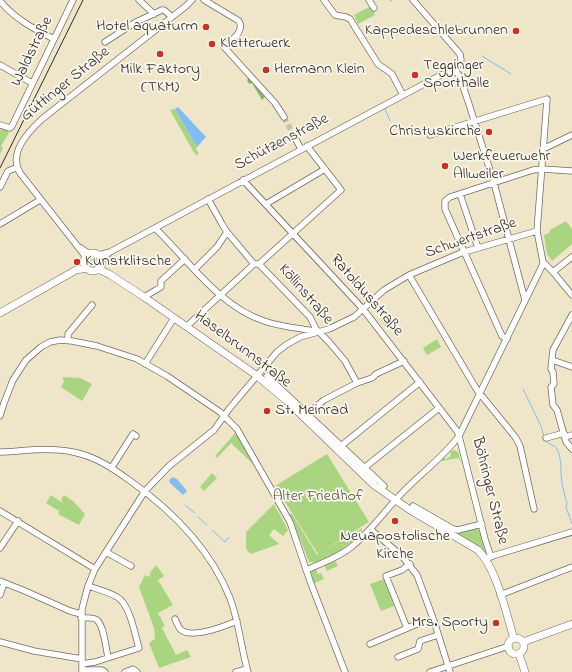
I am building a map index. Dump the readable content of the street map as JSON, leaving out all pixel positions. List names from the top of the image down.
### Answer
{
  "streets": {
    "main road": ["Haselbrunnstraße", "Böhringer Straße"],
    "street": [
      "Waldstraße",
      "Güttinger Straße",
      "Schützenstraße",
      "Schwertstraße",
      "Köllinstraße",
      "Ratoldusstraße"
    ]
  },
  "crossings": [
    ["Schützenstraße", "Köllinstraße"],
    ["Schützenstraße", "Ratoldusstraße"],
    ["Schützenstraße", "Haselbrunnstraße"],
    ["Schwertstraße", "Köllinstraße"],
    ["Schwertstraße", "Ratoldusstraße"],
    ["Schwertstraße", "Haselbrunnstraße"],
    ["Ratoldusstraße", "Böhringer Straße"],
    ["Haselbrunnstraße", "Böhringer Straße"]
  ],
  "parks": ["Alter Friedhof"],
  "places": [
    "Hotel aquaturm",
    "Kappedeschlebrunnen",
    "Kletterwerk",
    "Milk Faktory (TKM)",
    "Hermann Klein",
    "Tegginger Sporthalle",
    "Christuskirche",
    "Werkfeuerwehr Allweiler",
    "Kunstklitsche",
    "St. Meinrad",
    "Neuapostolische Kirche",
    "Mrs. Sporty"
  ]
}
